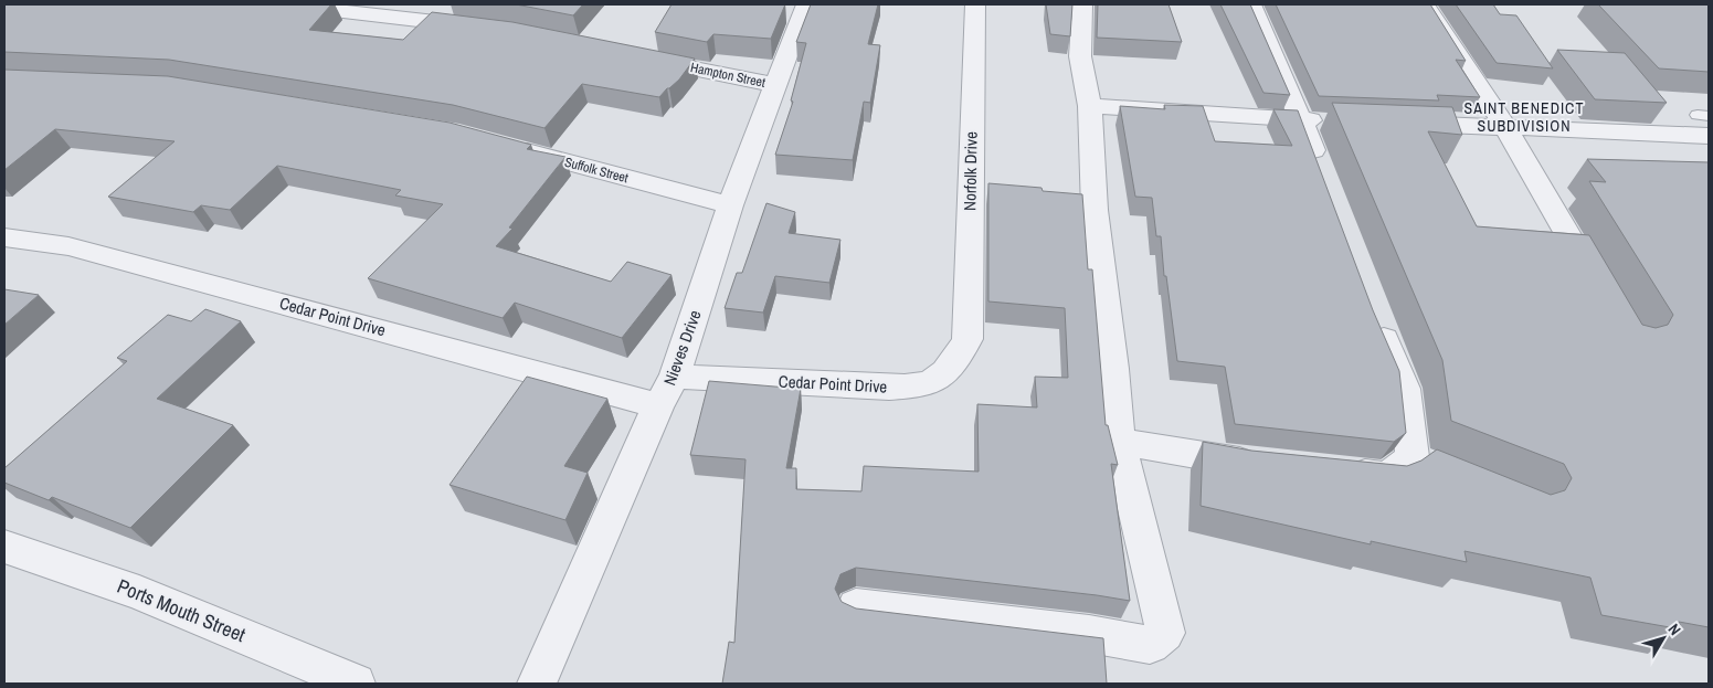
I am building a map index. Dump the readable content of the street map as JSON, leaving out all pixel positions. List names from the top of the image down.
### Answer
{
  "streets": {
    "street": [
      "Hampton Street",
      "Suffolk Street",
      "Norfolk Drive",
      "Cedar Point Drive",
      "Nieves Drive",
      "Ports Mouth Street"
    ]
  },
  "crossings": [
    ["Hampton Street", "Nieves Drive"],
    ["Suffolk Street", "Nieves Drive"],
    ["Norfolk Drive", "Cedar Point Drive"],
    ["Cedar Point Drive", "Nieves Drive"]
  ],
  "districts": ["SAINT BENEDICT SUBDIVISION"],
  "north": "top right"
}
